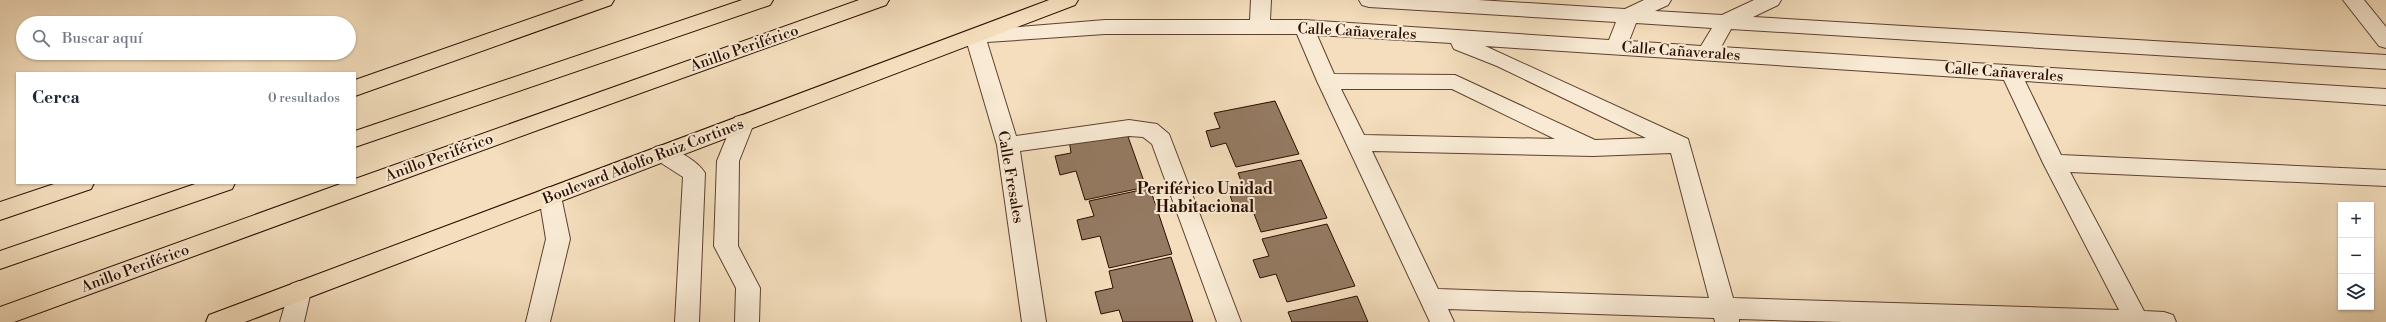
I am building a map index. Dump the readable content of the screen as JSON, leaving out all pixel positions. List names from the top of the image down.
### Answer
{
  "streets": {
    "main road": ["Anillo Periférico", "Boulevard Adolfo Ruiz Cortines"],
    "street": ["Calle Cañaverales", "Calle Fresales"]
  },
  "crossings": [
    ["Calle Cañaverales", "Boulevard Adolfo Ruiz Cortines"],
    ["Calle Cañaverales", "Calle Fresales"],
    ["Boulevard Adolfo Ruiz Cortines", "Calle Fresales"]
  ],
  "districts": ["Periférico Unidad Habitacional"],
  "page": {
    "search": "Buscar aquí",
    "heading": ["Cerca", "0 resultados"],
    "map_buttons": ["+", "−"]
  }
}
